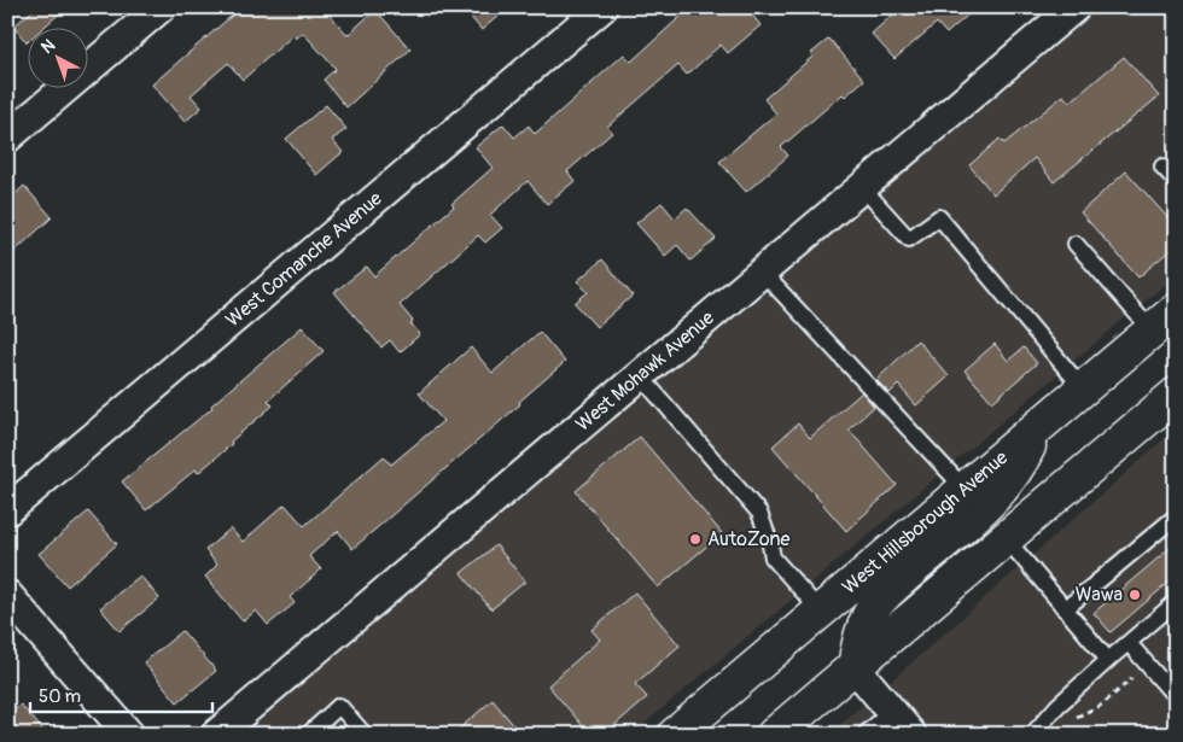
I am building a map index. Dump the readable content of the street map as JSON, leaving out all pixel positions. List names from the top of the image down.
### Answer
{
  "streets": {
    "main road": ["West Hillsborough Avenue"],
    "street": ["West Comanche Avenue", "West Mohawk Avenue"]
  },
  "places": ["AutoZone", "Wawa"],
  "scale_bar": "50 m",
  "north": "top left"
}
